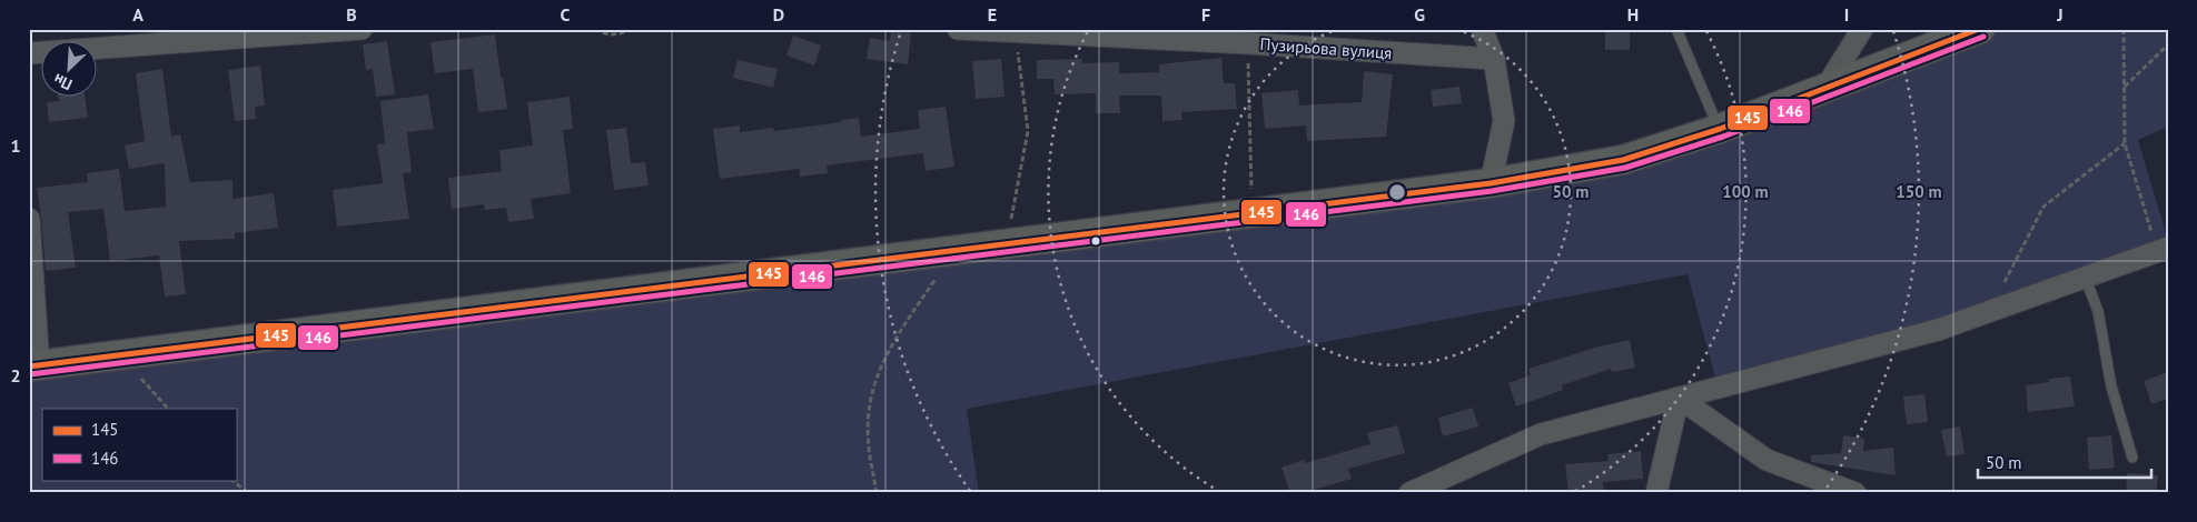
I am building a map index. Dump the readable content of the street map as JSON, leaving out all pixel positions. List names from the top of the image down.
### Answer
{
  "streets": {
    "street": ["Пузирьова вулиця"]
  },
  "lines": ["transit line 145", "transit line 146"],
  "legend": ["145", "146"],
  "scale_bar": "50 m",
  "north": "bottom left",
  "grid": {
    "columns": [
      "A",
      "B",
      "C",
      "D",
      "E",
      "F",
      "G",
      "H",
      "I",
      "J"
    ],
    "rows": ["1", "2"]
  },
  "rings": ["50 m", "100 m", "150 m"]
}
